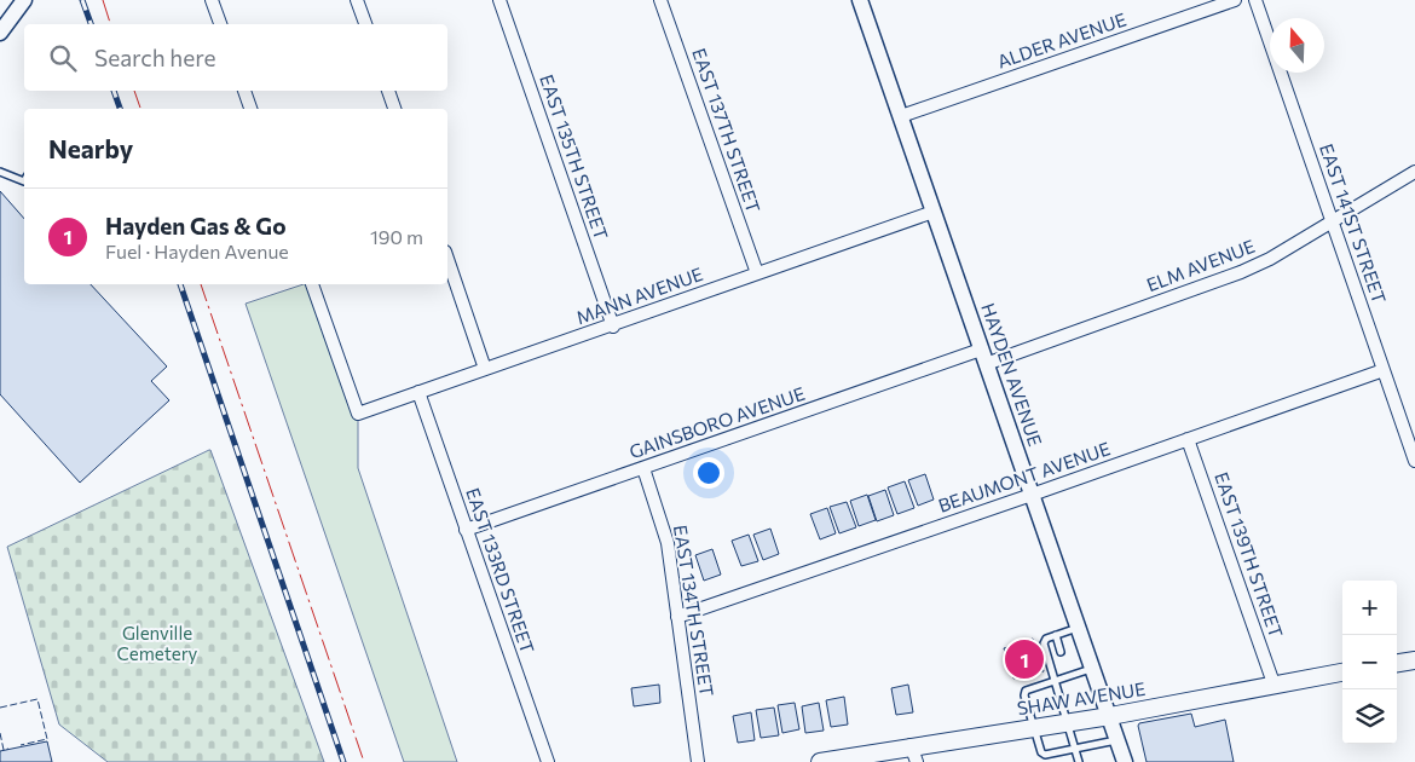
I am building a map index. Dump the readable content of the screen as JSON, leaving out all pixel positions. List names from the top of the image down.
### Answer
{
  "streets": {
    "main road": ["SHAW AVENUE"],
    "street": [
      "ALDER AVENUE",
      "EAST 137TH STREET",
      "EAST 135TH STREET",
      "EAST 141ST STREET",
      "ELM AVENUE",
      "MANN AVENUE",
      "HAYDEN AVENUE",
      "GAINSBORO AVENUE",
      "BEAUMONT AVENUE",
      "EAST 139TH STREET",
      "EAST 133RD STREET",
      "EAST 134TH STREET"
    ]
  },
  "crossings": [
    ["ALDER AVENUE", "HAYDEN AVENUE"],
    ["EAST 137TH STREET", "MANN AVENUE"],
    ["EAST 135TH STREET", "MANN AVENUE"],
    ["EAST 141ST STREET", "ELM AVENUE"],
    ["EAST 141ST STREET", "BEAUMONT AVENUE"],
    ["ELM AVENUE", "HAYDEN AVENUE"],
    ["ELM AVENUE", "GAINSBORO AVENUE"],
    ["MANN AVENUE", "HAYDEN AVENUE"],
    ["MANN AVENUE", "EAST 133RD STREET"],
    ["HAYDEN AVENUE", "GAINSBORO AVENUE"],
    ["HAYDEN AVENUE", "BEAUMONT AVENUE"],
    ["HAYDEN AVENUE", "SHAW AVENUE"],
    ["GAINSBORO AVENUE", "EAST 133RD STREET"],
    ["GAINSBORO AVENUE", "EAST 134TH STREET"],
    ["BEAUMONT AVENUE", "EAST 139TH STREET"],
    ["BEAUMONT AVENUE", "EAST 134TH STREET"],
    ["EAST 139TH STREET", "SHAW AVENUE"]
  ],
  "parks": ["Glenville Cemetery"],
  "north": "top",
  "page": {
    "search": "Search here",
    "heading": "Nearby",
    "list": [
      {
        "mark": "1",
        "name": "Hayden Gas & Go",
        "note": "Fuel · Hayden Avenue",
        "value": "190 m"
      }
    ],
    "map_buttons": ["+", "−"],
    "pins": "1"
  }
}
